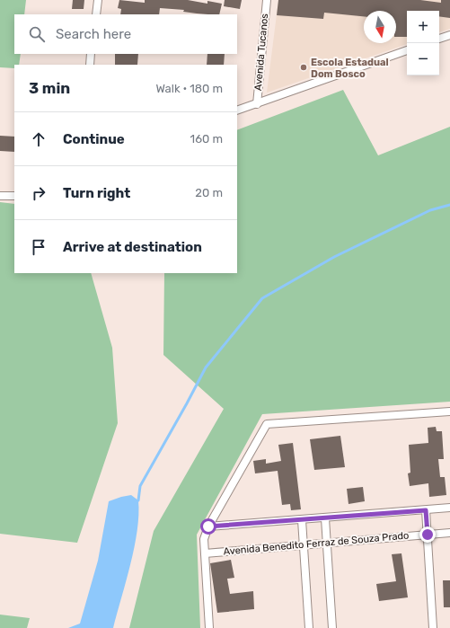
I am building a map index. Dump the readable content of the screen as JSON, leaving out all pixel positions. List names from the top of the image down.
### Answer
{
  "streets": {
    "street": ["Avenida Tucanos", "Avenida Benedito Ferraz de Souza Prado"]
  },
  "places": ["Escola Estadual Dom Bosco"],
  "north": "bottom",
  "page": {
    "map_buttons": ["+", "−"],
    "search": "Search here",
    "heading": ["3 min", "Walk · 180 m"],
    "list": [
      ["Continue", "160 m"],
      ["Turn right", "20 m"],
      "Arrive at destination"
    ]
  }
}
